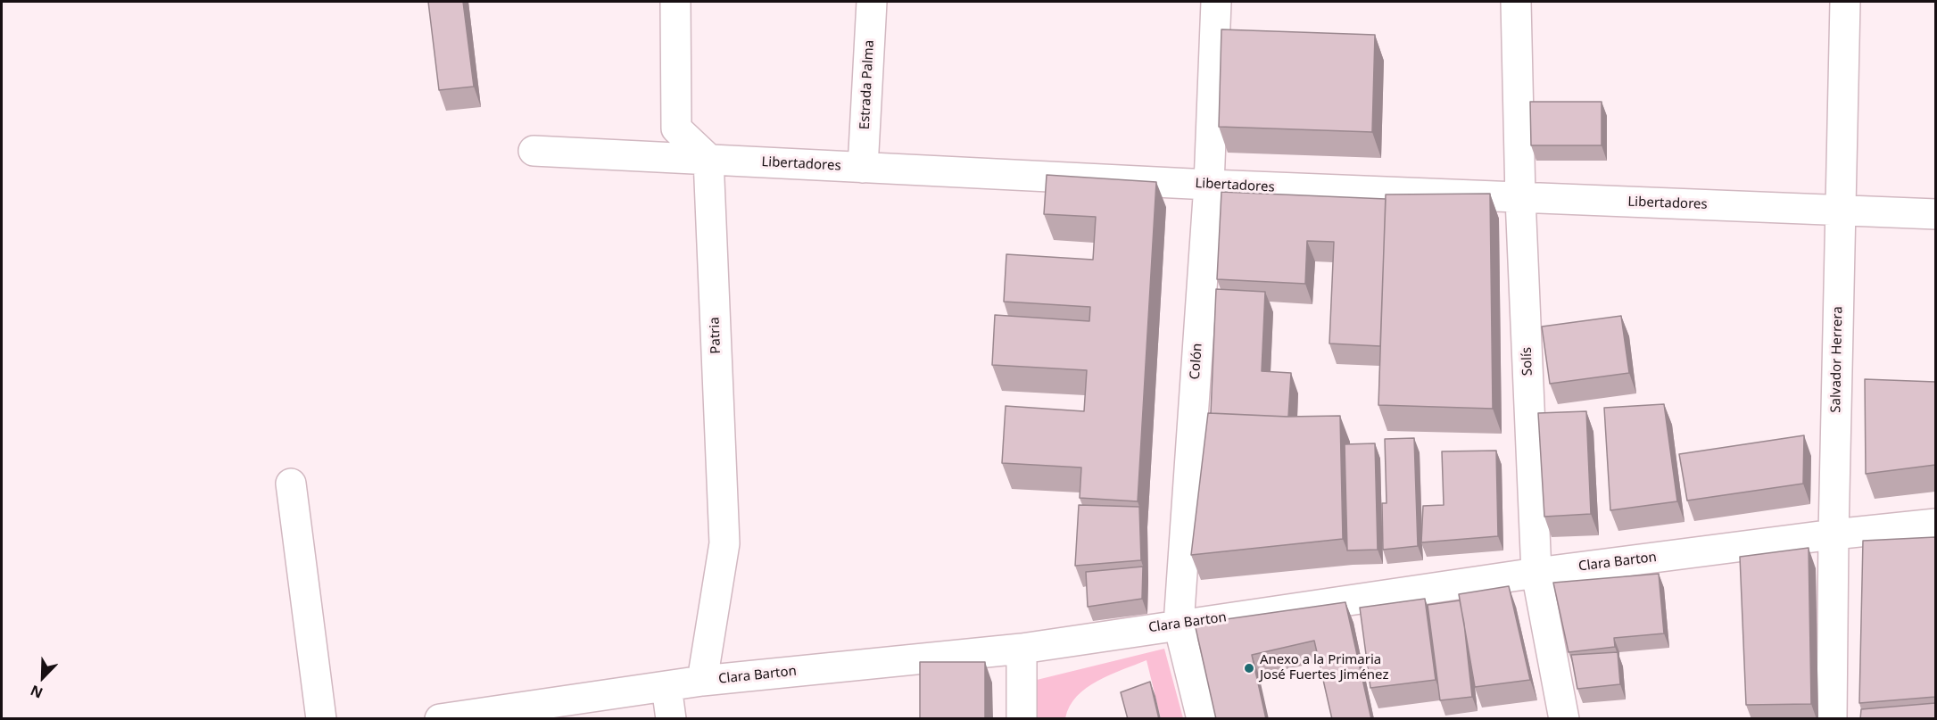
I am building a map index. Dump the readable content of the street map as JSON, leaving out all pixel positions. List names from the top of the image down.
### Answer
{
  "streets": {
    "street": [
      "Estrada Palma",
      "Libertadores",
      "Patria",
      "Salvador Herrera",
      "Colón",
      "Solís",
      "Clara Barton"
    ]
  },
  "crossings": [
    ["Estrada Palma", "Libertadores"],
    ["Libertadores", "Patria"],
    ["Libertadores", "Salvador Herrera"],
    ["Libertadores", "Colón"],
    ["Libertadores", "Solís"],
    ["Patria", "Clara Barton"],
    ["Salvador Herrera", "Clara Barton"],
    ["Colón", "Clara Barton"],
    ["Solís", "Clara Barton"]
  ],
  "places": ["Anexo a la Primaria José Fuertes Jiménez"],
  "north": "bottom left"
}
